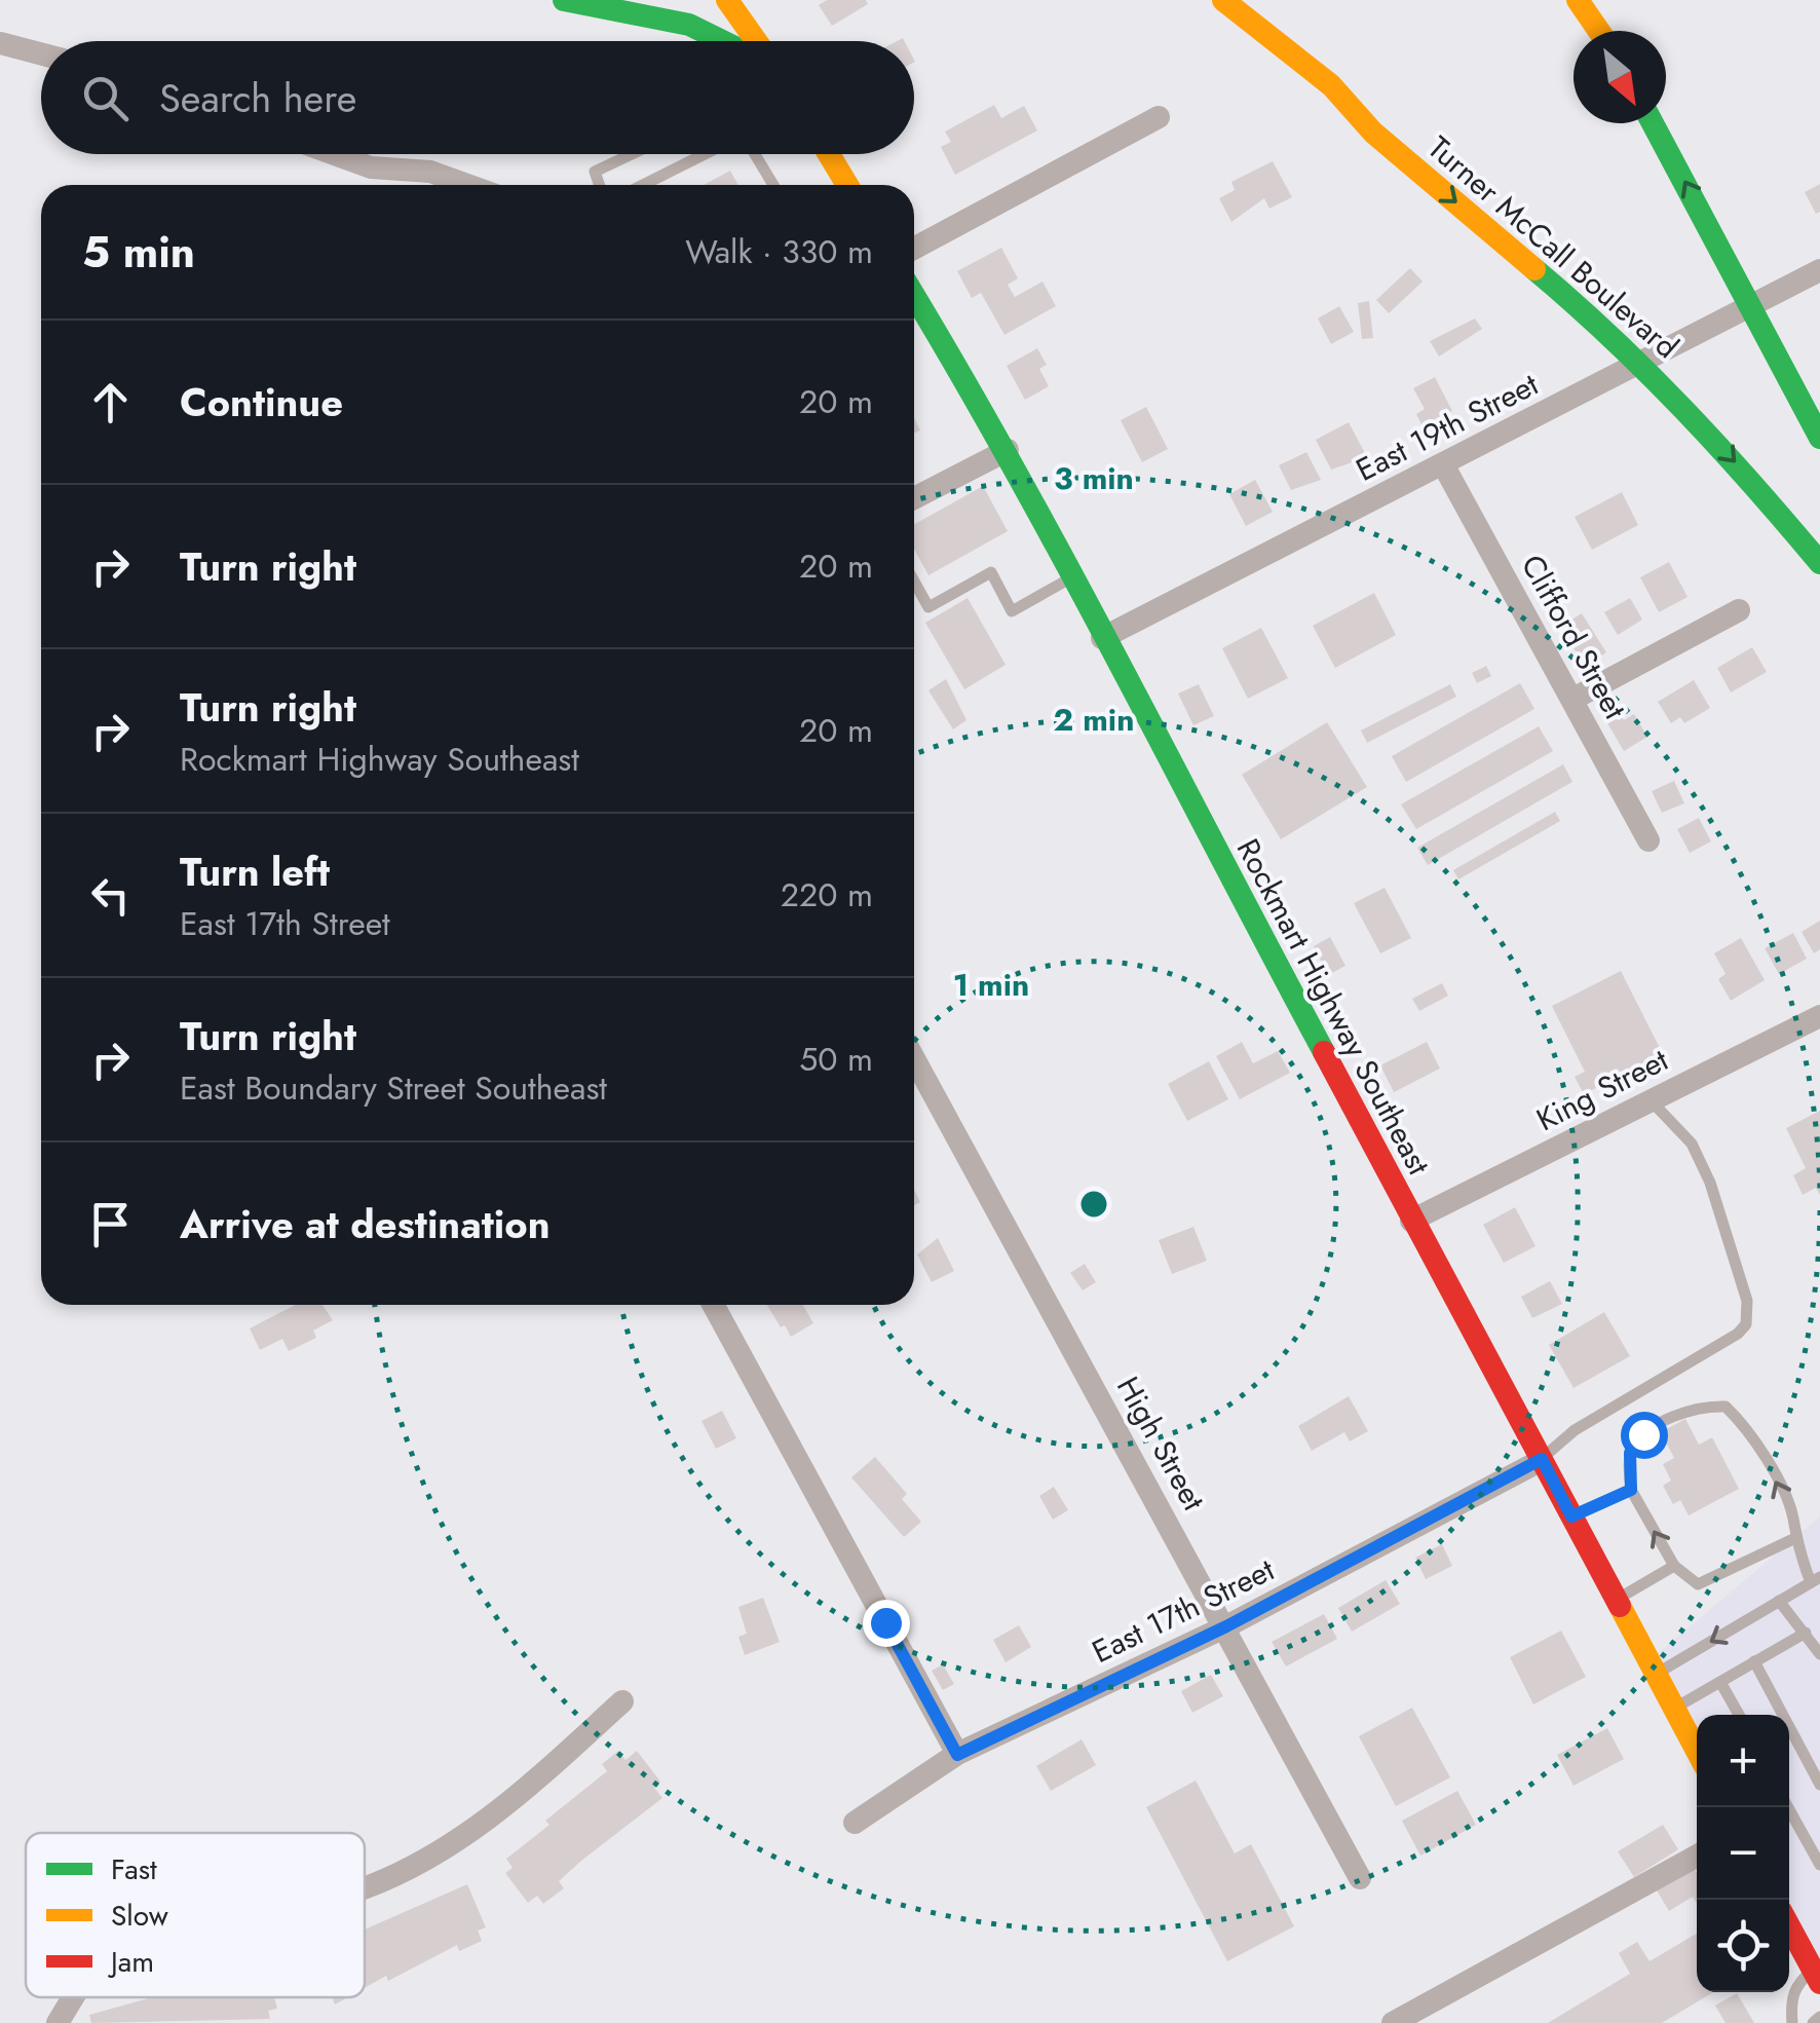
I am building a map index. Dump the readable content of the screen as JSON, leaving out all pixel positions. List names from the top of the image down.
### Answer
{
  "streets": {
    "main road": ["Turner McCall Boulevard", "Rockmart Highway Southeast"],
    "street": [
      "East 19th Street",
      "Clifford Street",
      "King Street",
      "High Street",
      "East 17th Street"
    ]
  },
  "crossings": [
    ["East 19th Street", "Clifford Street"],
    ["East 19th Street", "Rockmart Highway Southeast"],
    ["Rockmart Highway Southeast", "King Street"],
    ["Rockmart Highway Southeast", "East 17th Street"],
    ["High Street", "East 17th Street"]
  ],
  "legend": ["Fast", "Slow", "Jam"],
  "north": "bottom right",
  "page": {
    "search": "Search here",
    "heading": ["5 min", "Walk · 330 m"],
    "list": [
      ["Continue", "20 m"],
      ["Turn right", "20 m"],
      ["Turn right", "Rockmart Highway Southeast", "20 m"],
      ["Turn left", "East 17th Street", "220 m"],
      ["Turn right", "East Boundary Street Southeast", "50 m"],
      "Arrive at destination"
    ],
    "map_buttons": ["+", "−"]
  },
  "rings": ["3 min", "2 min", "1 min"]
}
